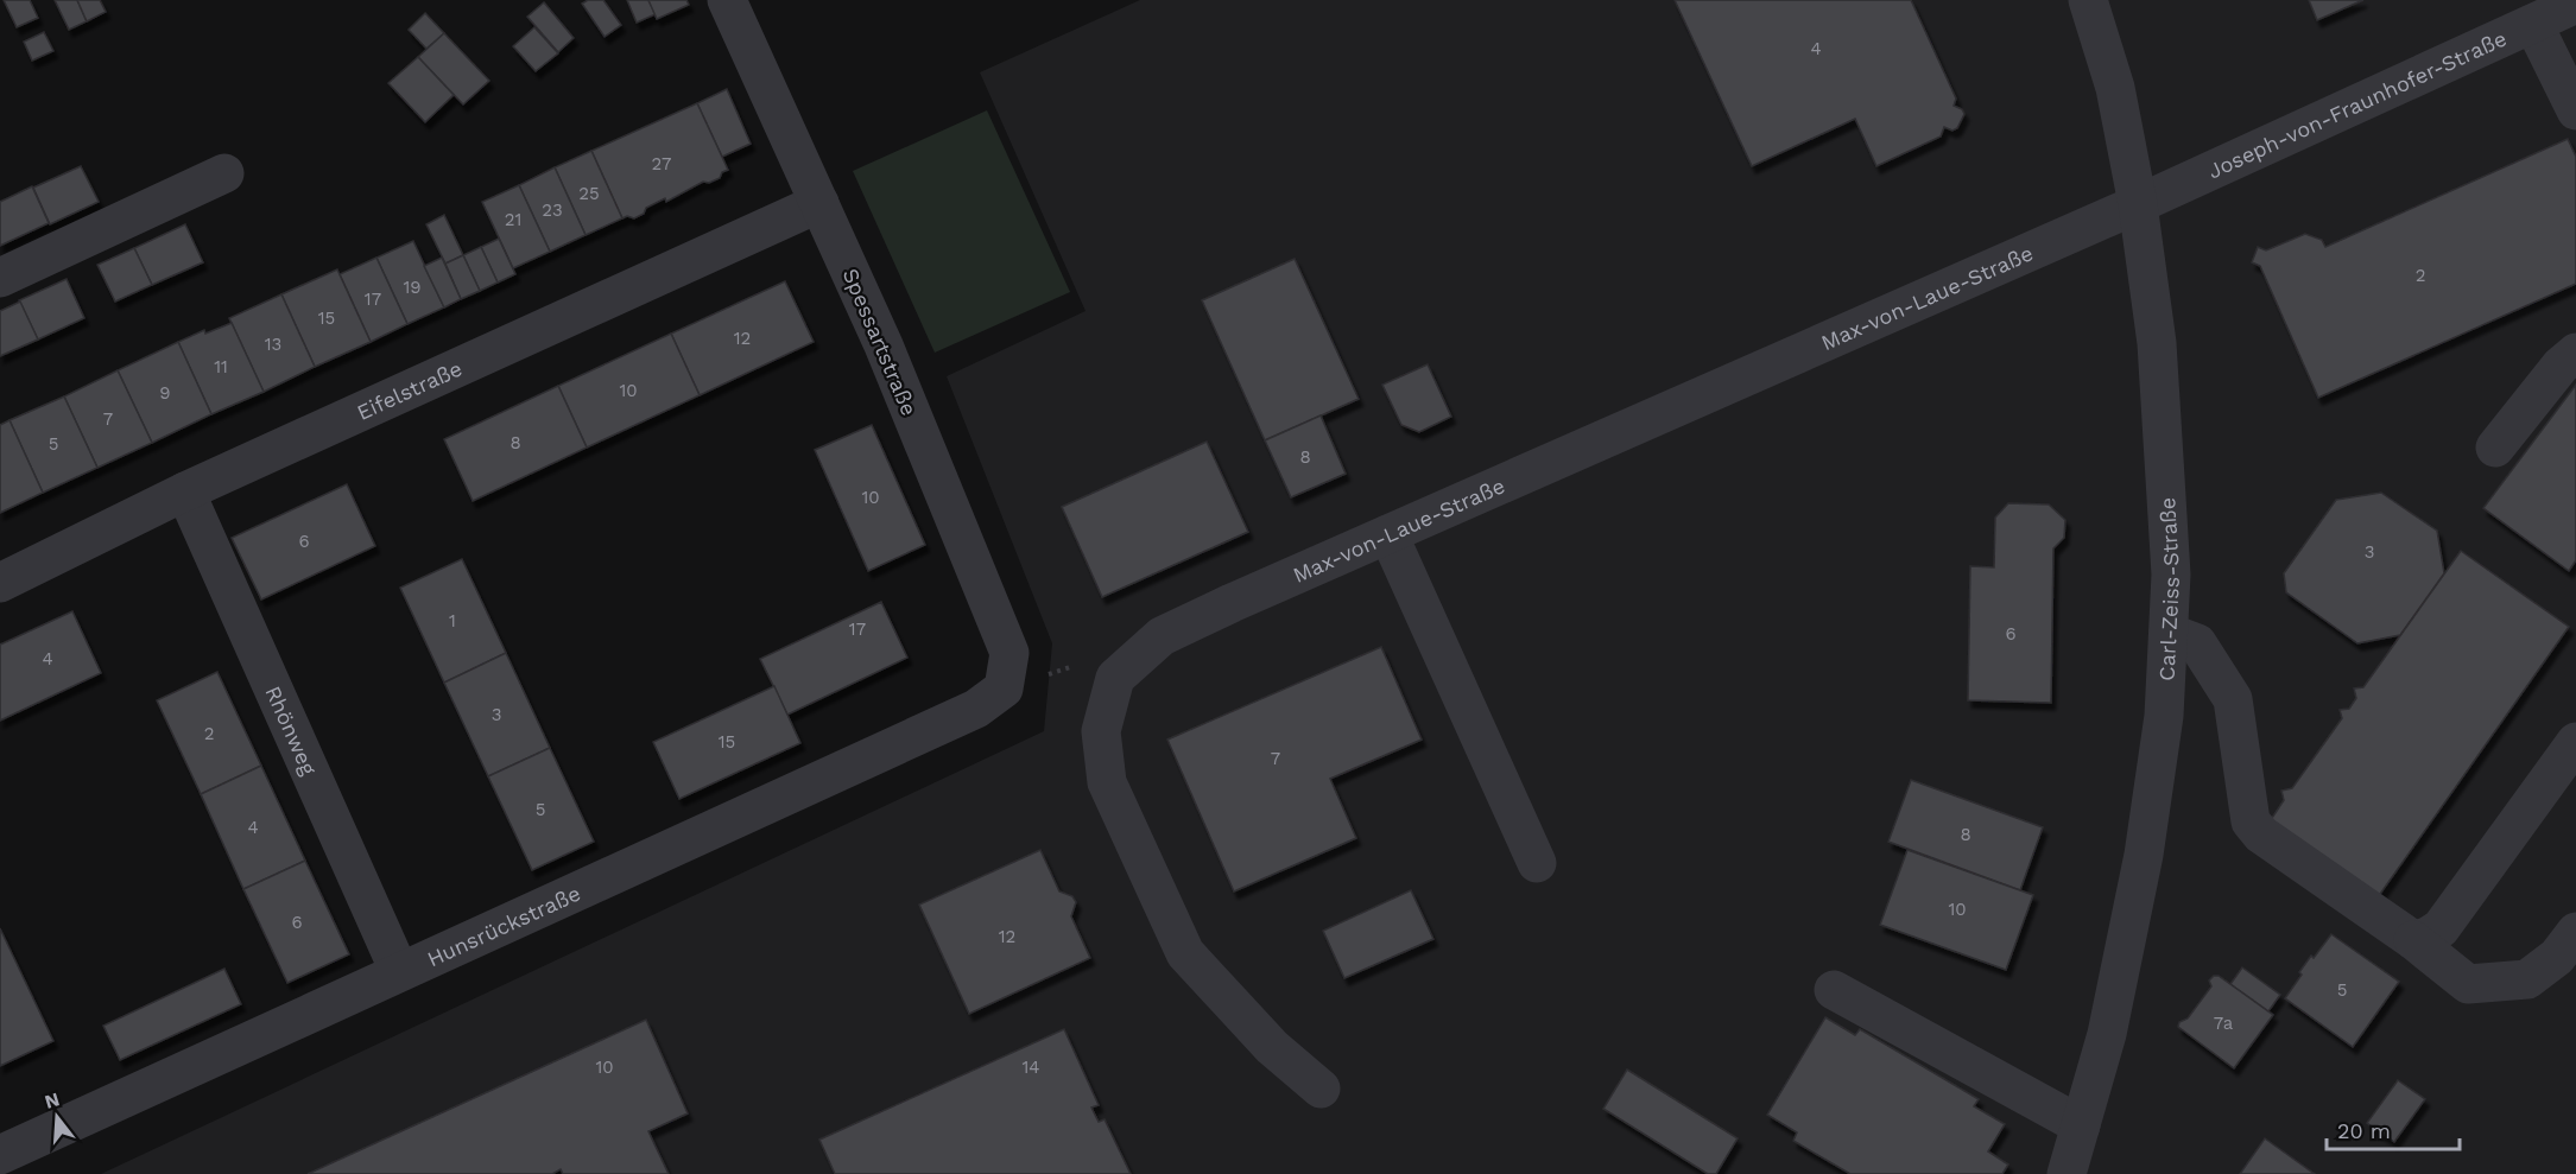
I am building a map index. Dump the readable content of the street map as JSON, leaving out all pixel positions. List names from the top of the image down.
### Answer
{
  "streets": {
    "street": [
      "Joseph-von-Fraunhofer-Straße",
      "Max-von-Laue-Straße",
      "Spessartstraße",
      "Eifelstraße",
      "Carl-Zeiss-Straße",
      "Rhönweg",
      "Hunsrückstraße"
    ]
  },
  "crossings": [
    ["Joseph-von-Fraunhofer-Straße", "Max-von-Laue-Straße"],
    ["Joseph-von-Fraunhofer-Straße", "Carl-Zeiss-Straße"],
    ["Max-von-Laue-Straße", "Carl-Zeiss-Straße"],
    ["Spessartstraße", "Eifelstraße"],
    ["Spessartstraße", "Hunsrückstraße"],
    ["Eifelstraße", "Rhönweg"],
    ["Rhönweg", "Hunsrückstraße"]
  ],
  "house_numbers": [
    "4",
    "27",
    "25",
    "23",
    "21",
    "2",
    "19",
    "17",
    "15",
    "12",
    "13",
    "11",
    "10",
    "9",
    "7",
    "8",
    "5",
    "8",
    "10",
    "6",
    "3",
    "1",
    "17",
    "6",
    "4",
    "3",
    "2",
    "15",
    "7",
    "5",
    "4",
    "8",
    "10",
    "6",
    "12",
    "5",
    "7a",
    "10",
    "14"
  ],
  "scale_bar": "20 m",
  "north": "top"
}
